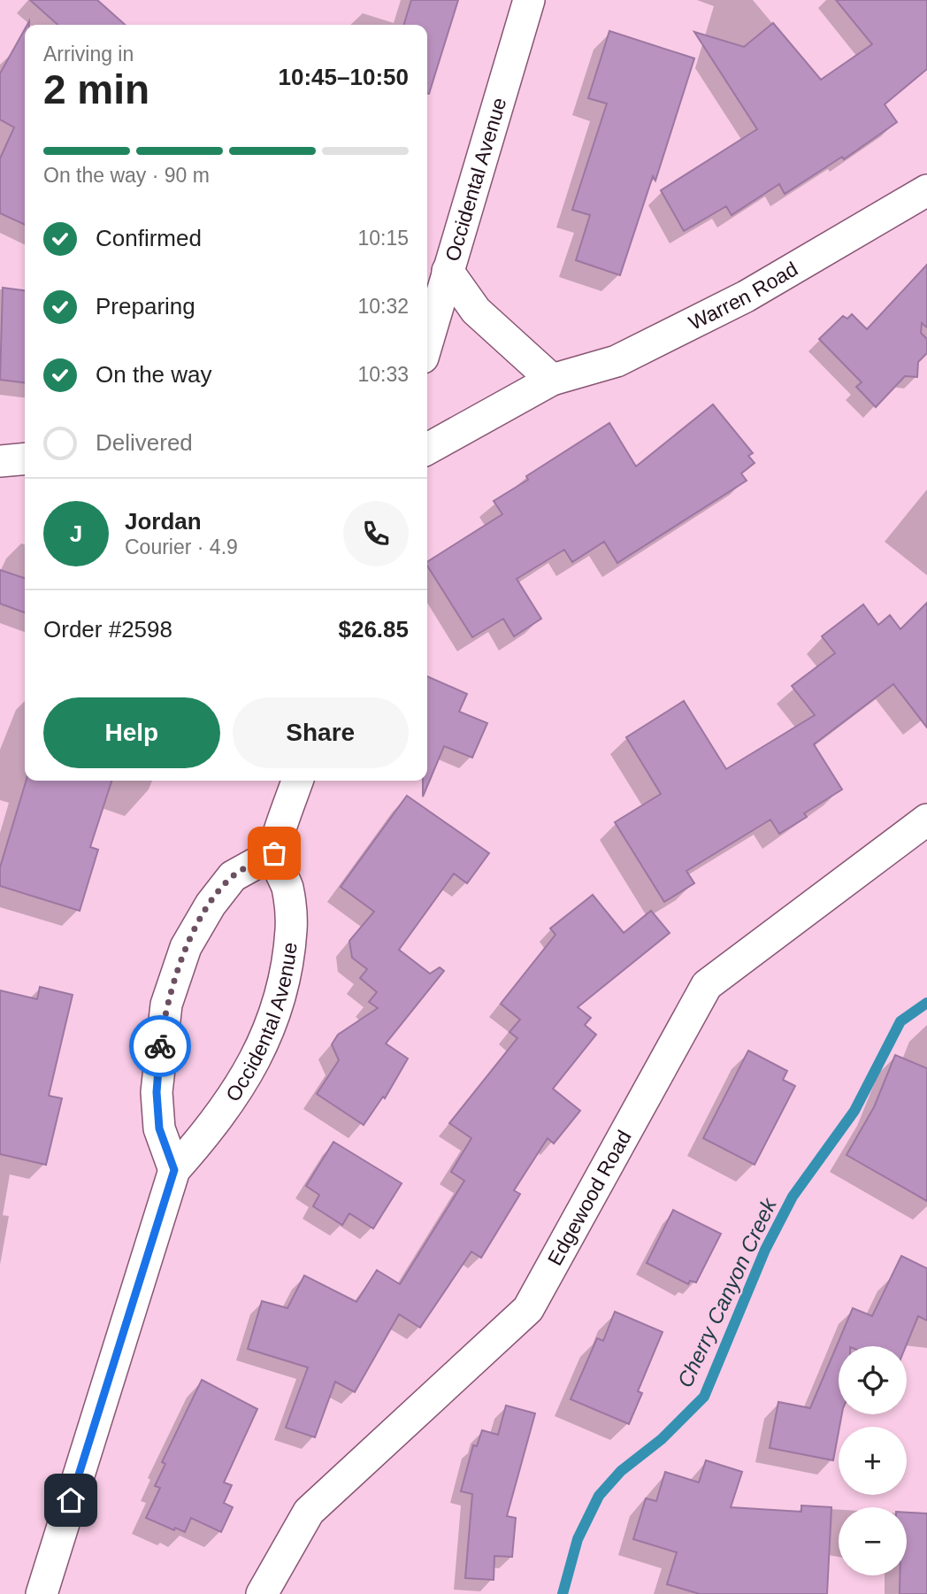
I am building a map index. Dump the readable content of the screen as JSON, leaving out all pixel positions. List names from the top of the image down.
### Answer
{
  "streets": {
    "street": ["Occidental Avenue", "Warren Road", "Edgewood Road"]
  },
  "water": ["Cherry Canyon Creek"],
  "page": {
    "heading": ["2 min", "Arriving in", "10:45–10:50"],
    "panel": [
      "Jordan",
      "Courier · 4.9",
      "Order #2598",
      "$26.85"
    ],
    "bar": "On the way · 90 m",
    "list": [
      ["Confirmed", "10:15"],
      ["Preparing", "10:32"],
      ["On the way", "10:33"],
      "Delivered"
    ],
    "round": "J",
    "buttons": ["Help", "Share"],
    "map_buttons": ["+", "−"]
  }
}
